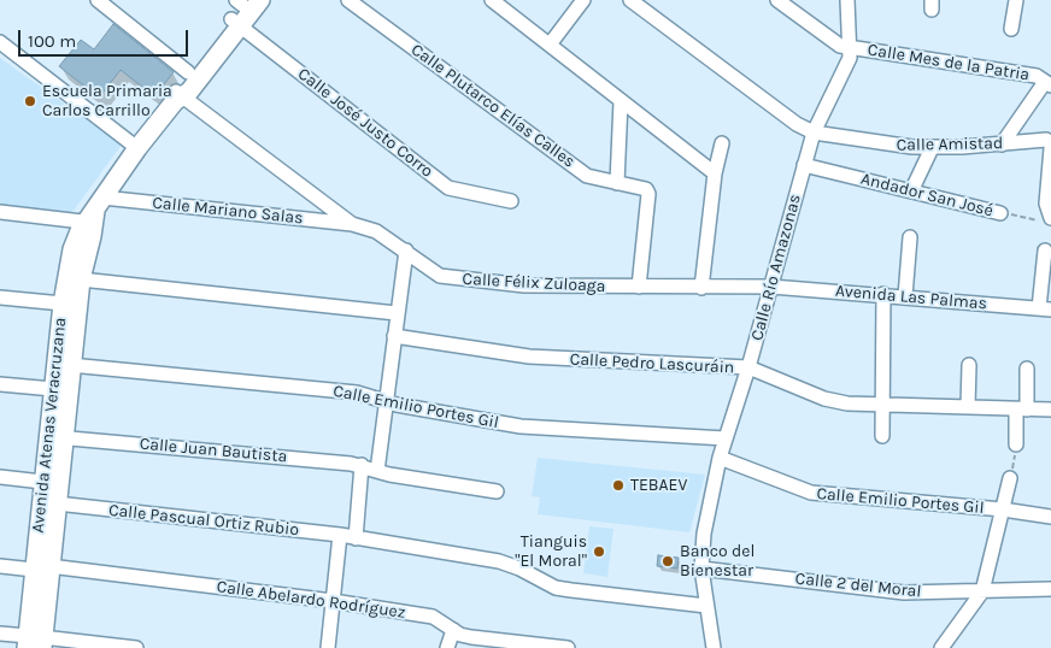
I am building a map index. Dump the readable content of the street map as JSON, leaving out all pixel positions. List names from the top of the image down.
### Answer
{
  "streets": {
    "main road": ["Avenida Atenas Veracruzana"],
    "street": [
      "Calle Mes de la Patria",
      "Calle Plutarco Elías Calles",
      "Calle José Justo Corro",
      "Calle Amistad",
      "Andador San José",
      "Calle Mariano Salas",
      "Calle Río Amazonas",
      "Calle Félix Zuloaga",
      "Avenida Las Palmas",
      "Calle Pedro Lascuráin",
      "Calle Emilio Portes Gil",
      "Calle Juan Bautista",
      "Calle Pascual Ortiz Rubio",
      "Calle 2 del Moral",
      "Calle Abelardo Rodríguez"
    ]
  },
  "crossings": [
    ["Calle Mes de la Patria", "Calle Río Amazonas"],
    ["Calle Plutarco Elías Calles", "Calle Félix Zuloaga"],
    ["Calle José Justo Corro", "Avenida Atenas Veracruzana"],
    ["Calle Amistad", "Calle Río Amazonas"],
    ["Andador San José", "Calle Río Amazonas"],
    ["Calle Mariano Salas", "Calle Félix Zuloaga"],
    ["Calle Mariano Salas", "Avenida Atenas Veracruzana"],
    ["Calle Río Amazonas", "Calle Félix Zuloaga"],
    ["Calle Río Amazonas", "Avenida Las Palmas"],
    ["Calle Río Amazonas", "Calle Pedro Lascuráin"],
    ["Calle Río Amazonas", "Calle Emilio Portes Gil"],
    ["Calle Río Amazonas", "Calle Pascual Ortiz Rubio"],
    ["Calle Río Amazonas", "Calle 2 del Moral"],
    ["Calle Félix Zuloaga", "Avenida Las Palmas"],
    ["Calle Félix Zuloaga", "Avenida Atenas Veracruzana"],
    ["Calle Emilio Portes Gil", "Avenida Atenas Veracruzana"],
    ["Avenida Atenas Veracruzana", "Calle Juan Bautista"],
    ["Avenida Atenas Veracruzana", "Calle Abelardo Rodríguez"]
  ],
  "places": [
    "Escuela Primaria Carlos Carrillo",
    "TEBAEV",
    "Tianguis \"El Moral\"",
    "Banco del Bienestar"
  ],
  "scale_bar": "100 m"
}
